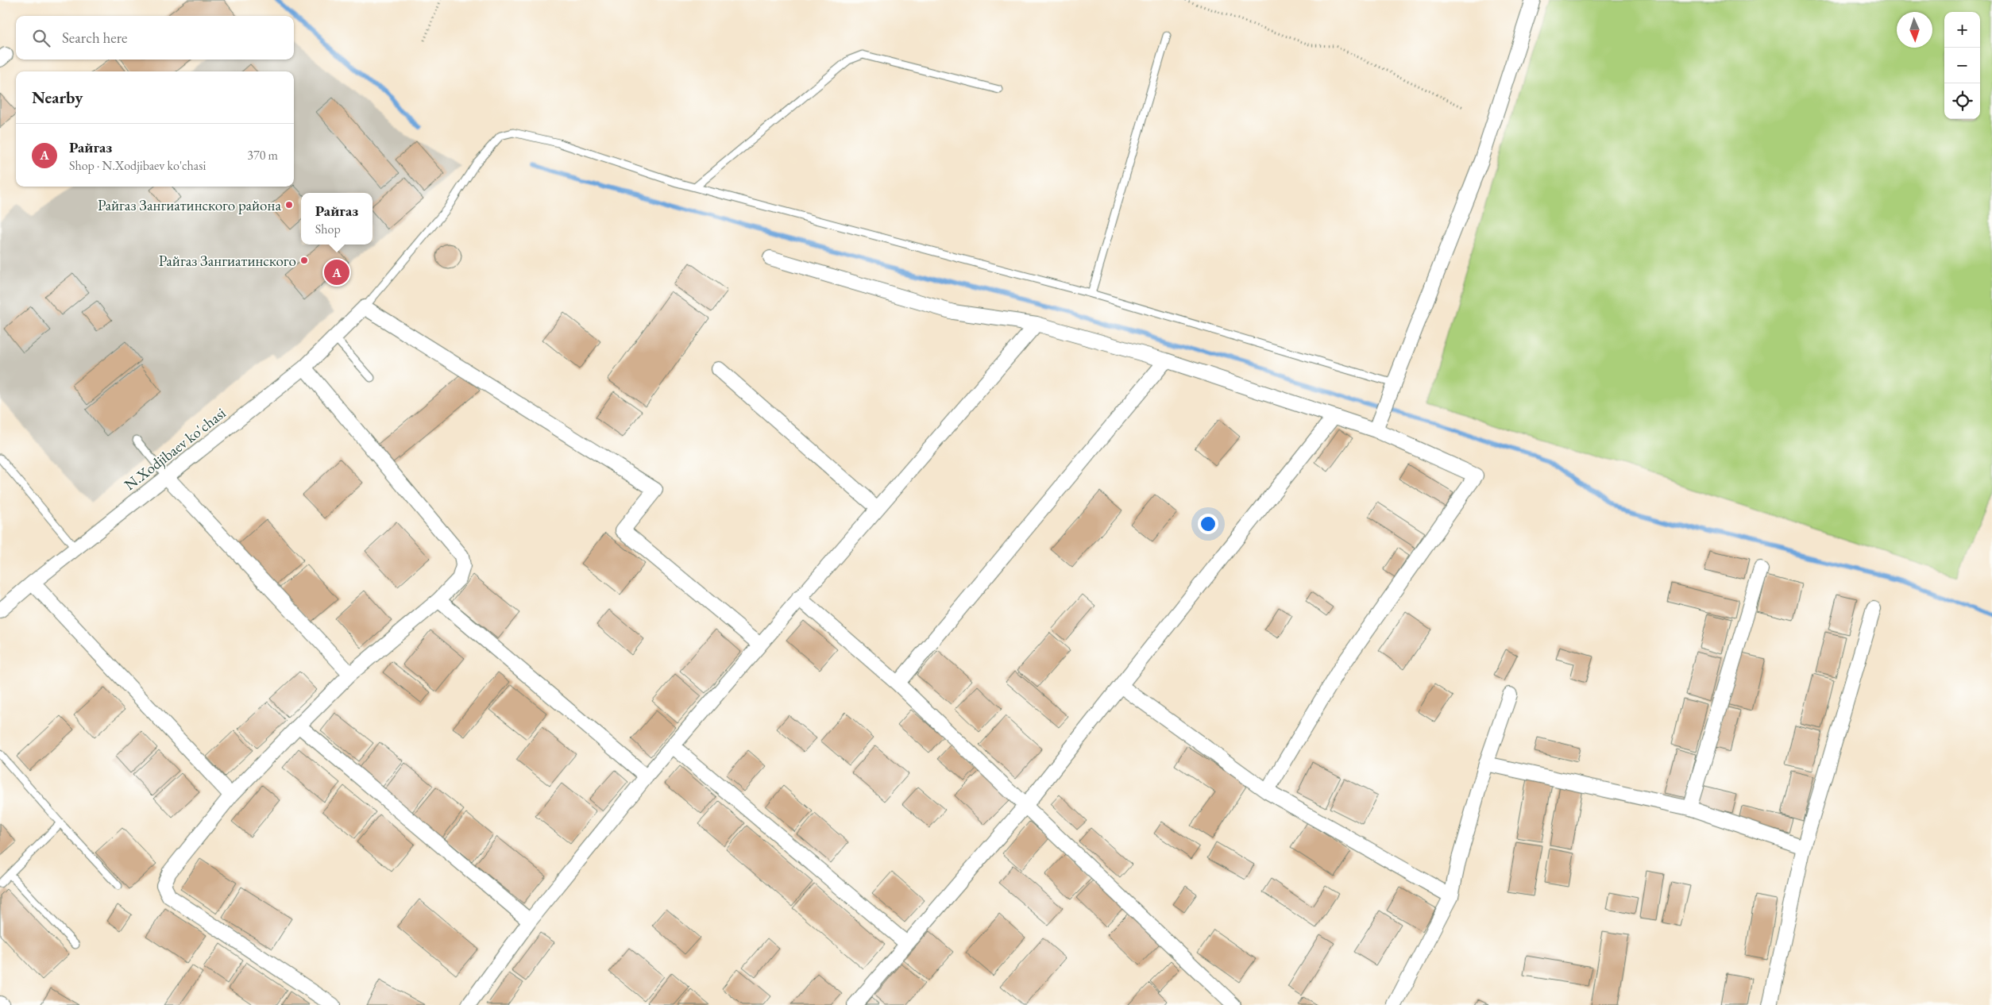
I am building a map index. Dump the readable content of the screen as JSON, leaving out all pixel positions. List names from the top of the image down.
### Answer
{
  "streets": {
    "street": ["N.Xodjibaev ko'chasi"]
  },
  "places": ["Райгаз Зангиатинского района", "Райгаз Зангиатинского"],
  "north": "bottom",
  "page": {
    "map_buttons": ["+", "−"],
    "search": "Search here",
    "heading": "Nearby",
    "list": [
      {
        "mark": "A",
        "name": "Райгаз",
        "note": "Shop · N.Xodjibaev ko'chasi",
        "value": "370 m"
      }
    ],
    "popup": ["Райгаз", "Shop"],
    "pins": "A"
  }
}
